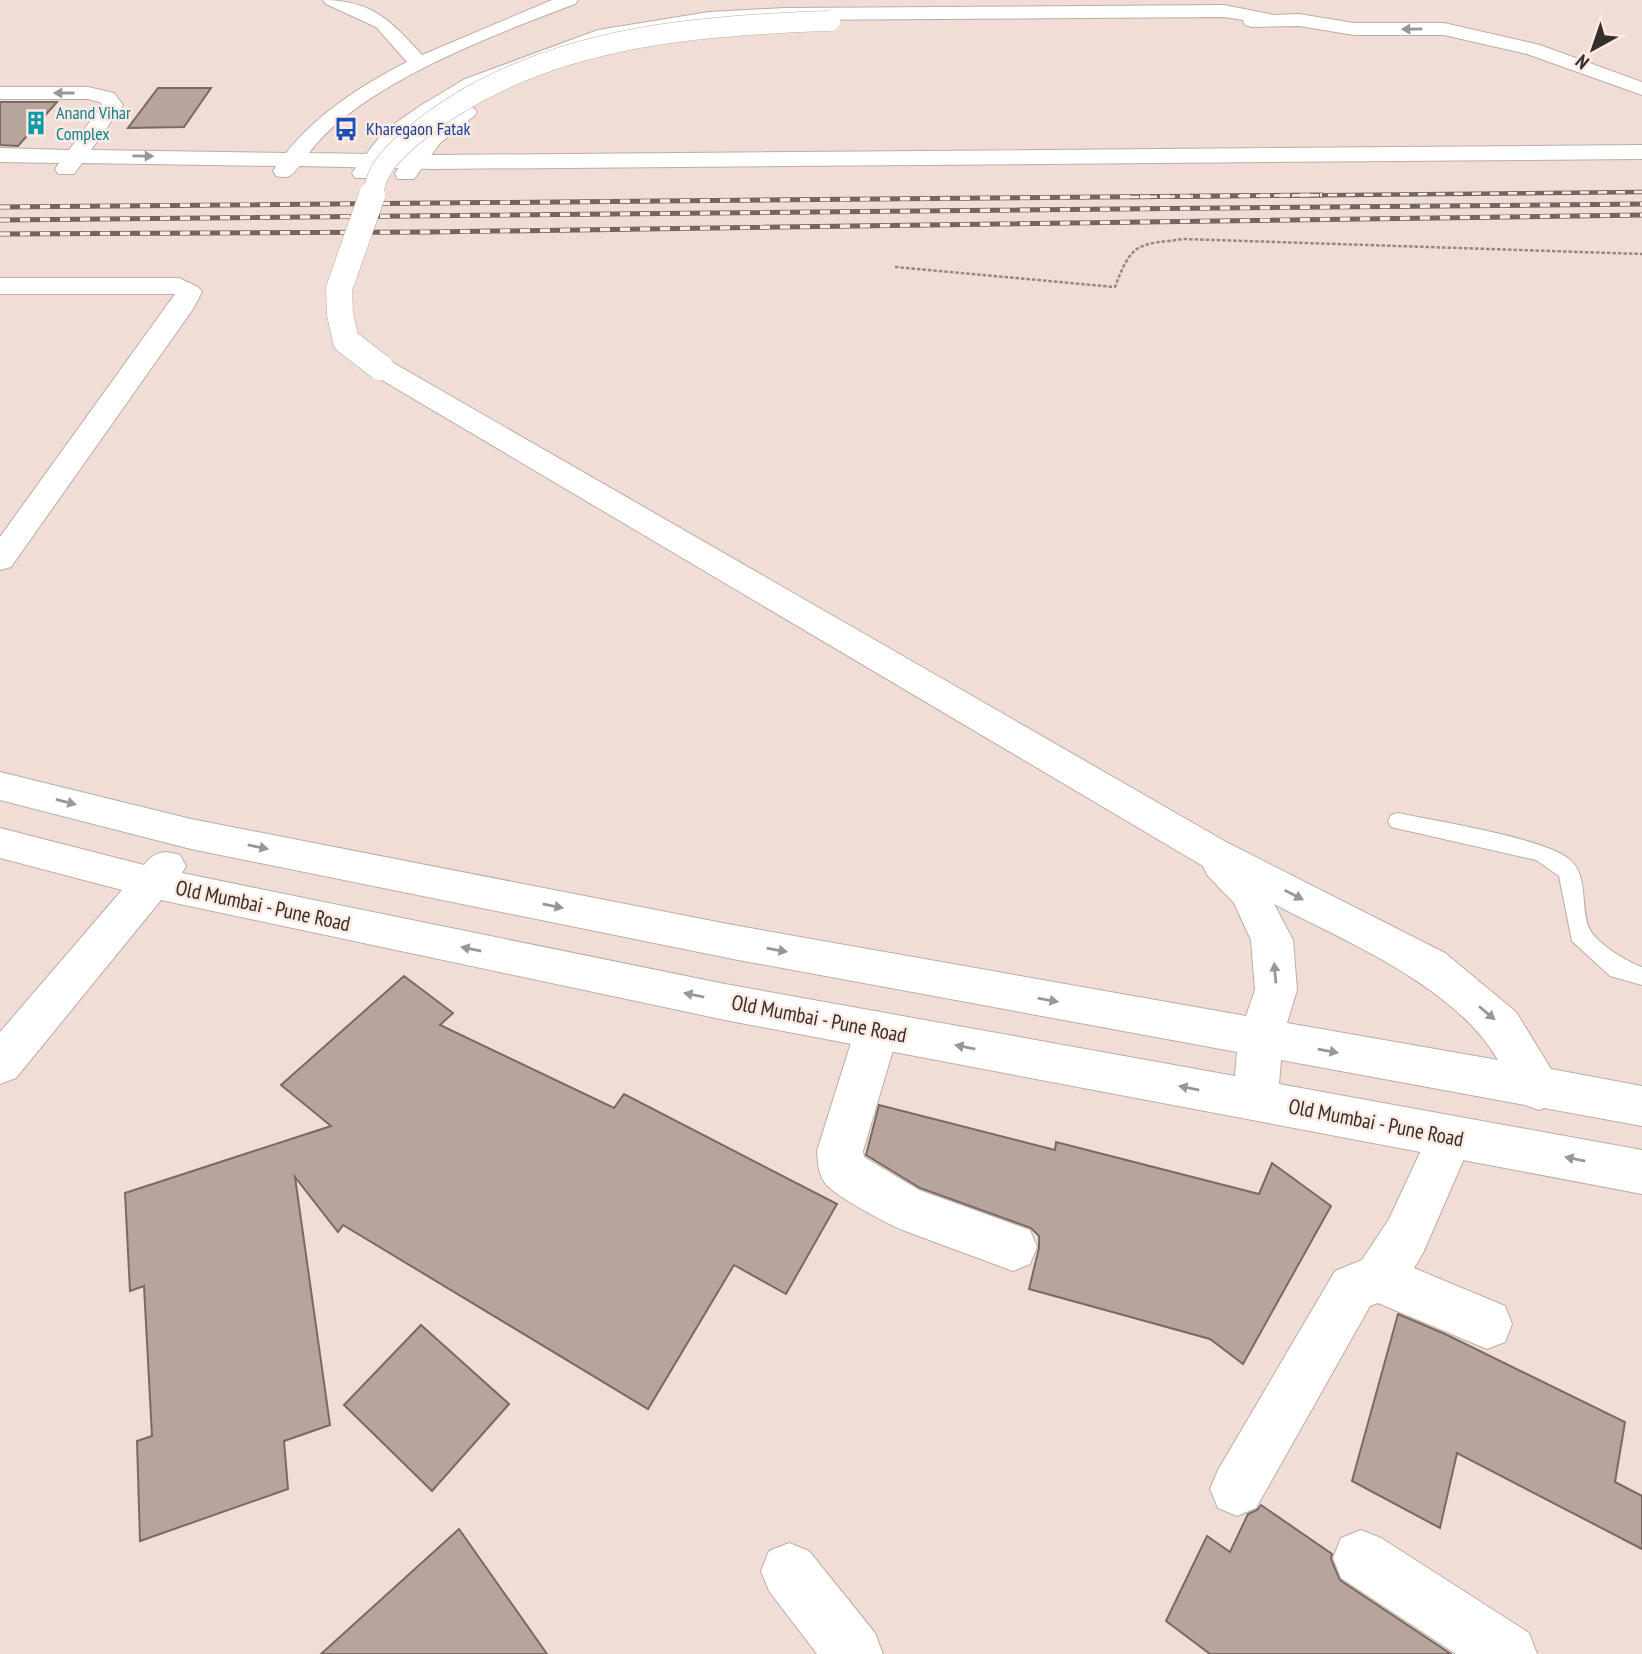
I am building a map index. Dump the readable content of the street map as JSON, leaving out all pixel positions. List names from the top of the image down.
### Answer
{
  "streets": {
    "street": ["Old Mumbai - Pune Road"]
  },
  "places": {
    "building": ["Anand Vihar Complex"],
    "bus stop": ["Kharegaon Fatak"]
  },
  "north": "bottom left"
}
